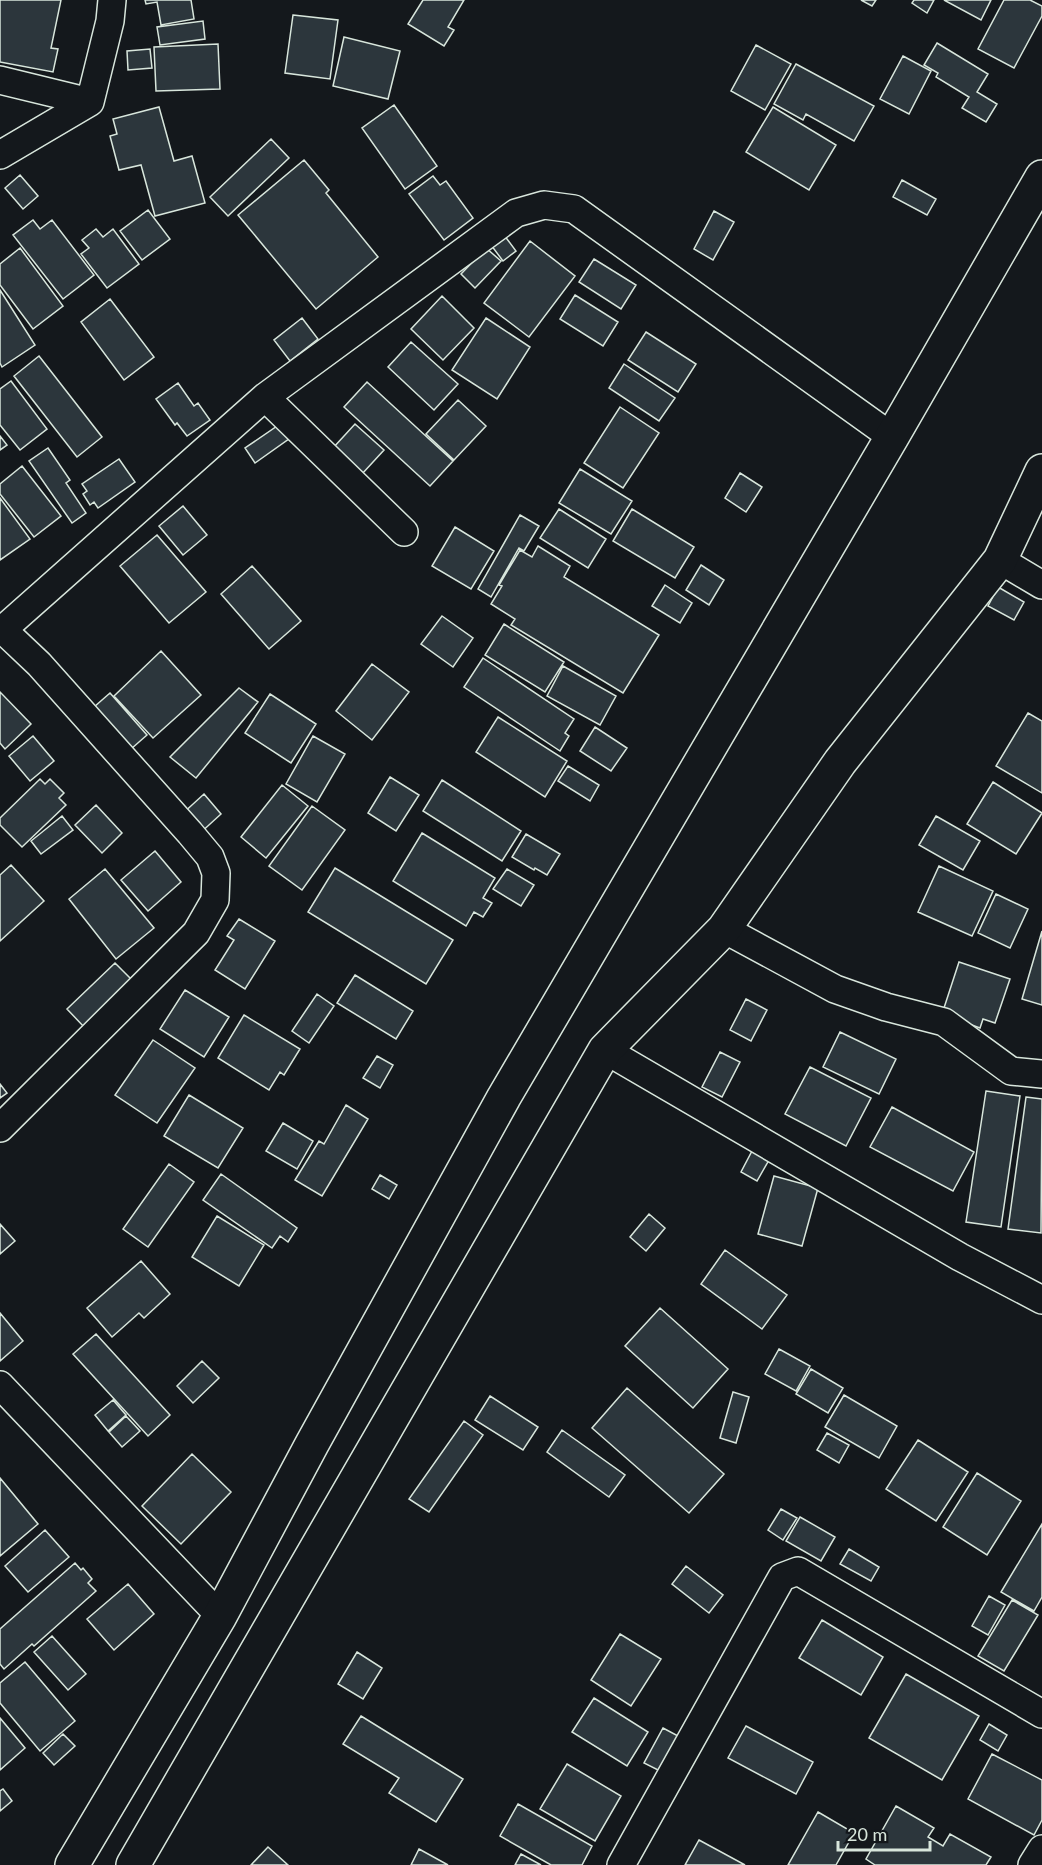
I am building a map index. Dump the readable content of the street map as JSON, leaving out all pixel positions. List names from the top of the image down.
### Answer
{
  "scale_bar": "20 m"
}
